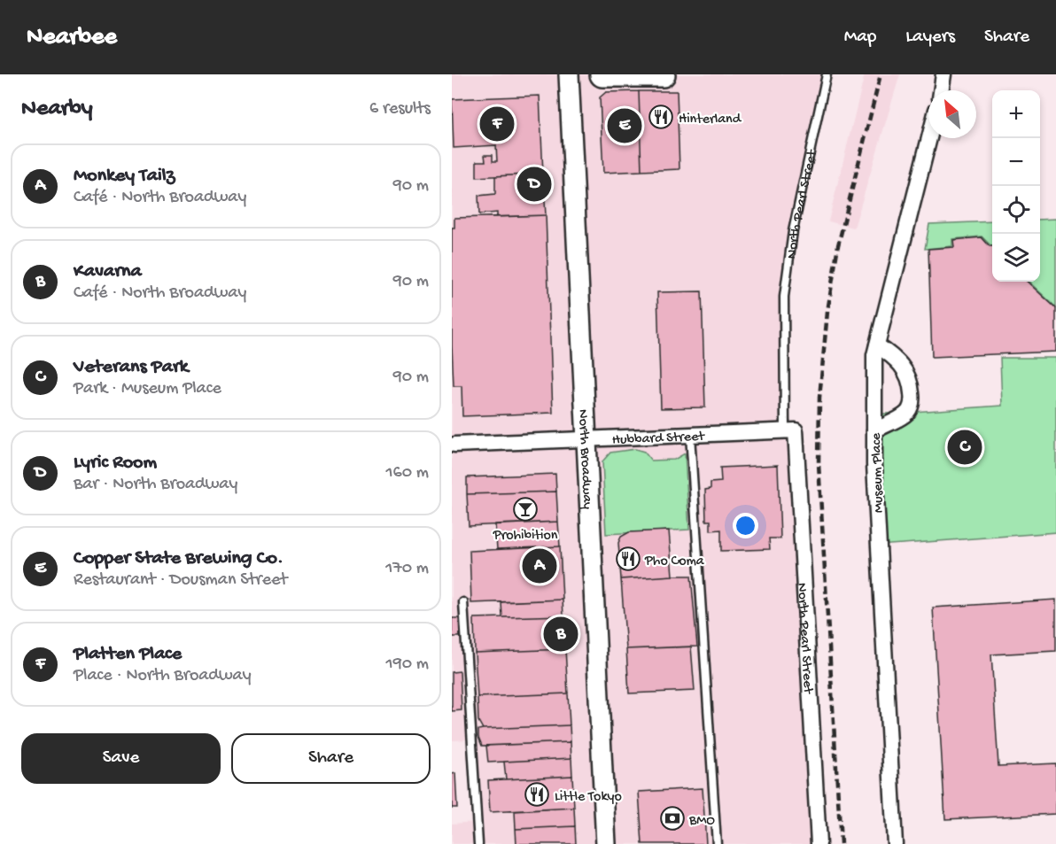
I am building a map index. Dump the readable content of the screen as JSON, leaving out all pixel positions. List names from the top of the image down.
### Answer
{
  "streets": {
    "street": [
      "North Pearl Street",
      "Hubbard Street",
      "North Broadway",
      "Museum Place"
    ]
  },
  "crossings": [
    ["North Pearl Street", "Hubbard Street"],
    ["Hubbard Street", "North Broadway"]
  ],
  "places": {
    "restaurant": ["Hinterland", "Pho Coma", "Little Tokyo"],
    "bar": ["Prohibition"],
    "bank": ["BMO"]
  },
  "north": "top left",
  "page": {
    "header": "Nearbee",
    "nav": ["Map", "Layers", "Share"],
    "heading": ["Nearby", "6 results"],
    "map_buttons": ["+", "−"],
    "pins": [
      "F",
      "E",
      "D",
      "C",
      "A",
      "B"
    ],
    "list": [
      {
        "mark": "A",
        "name": "Monkey Tailz",
        "note": "Café · North Broadway",
        "value": "90 m"
      },
      {
        "mark": "B",
        "name": "Kavarna",
        "note": "Café · North Broadway",
        "value": "90 m"
      },
      {
        "mark": "C",
        "name": "Veterans Park",
        "note": "Park · Museum Place",
        "value": "90 m"
      },
      {
        "mark": "D",
        "name": "Lyric Room",
        "note": "Bar · North Broadway",
        "value": "160 m"
      },
      {
        "mark": "E",
        "name": "Copper State Brewing Co.",
        "note": "Restaurant · Dousman Street",
        "value": "170 m"
      },
      {
        "mark": "F",
        "name": "Platten Place",
        "note": "Place · North Broadway",
        "value": "190 m"
      }
    ],
    "buttons": ["Save", "Share"]
  }
}
